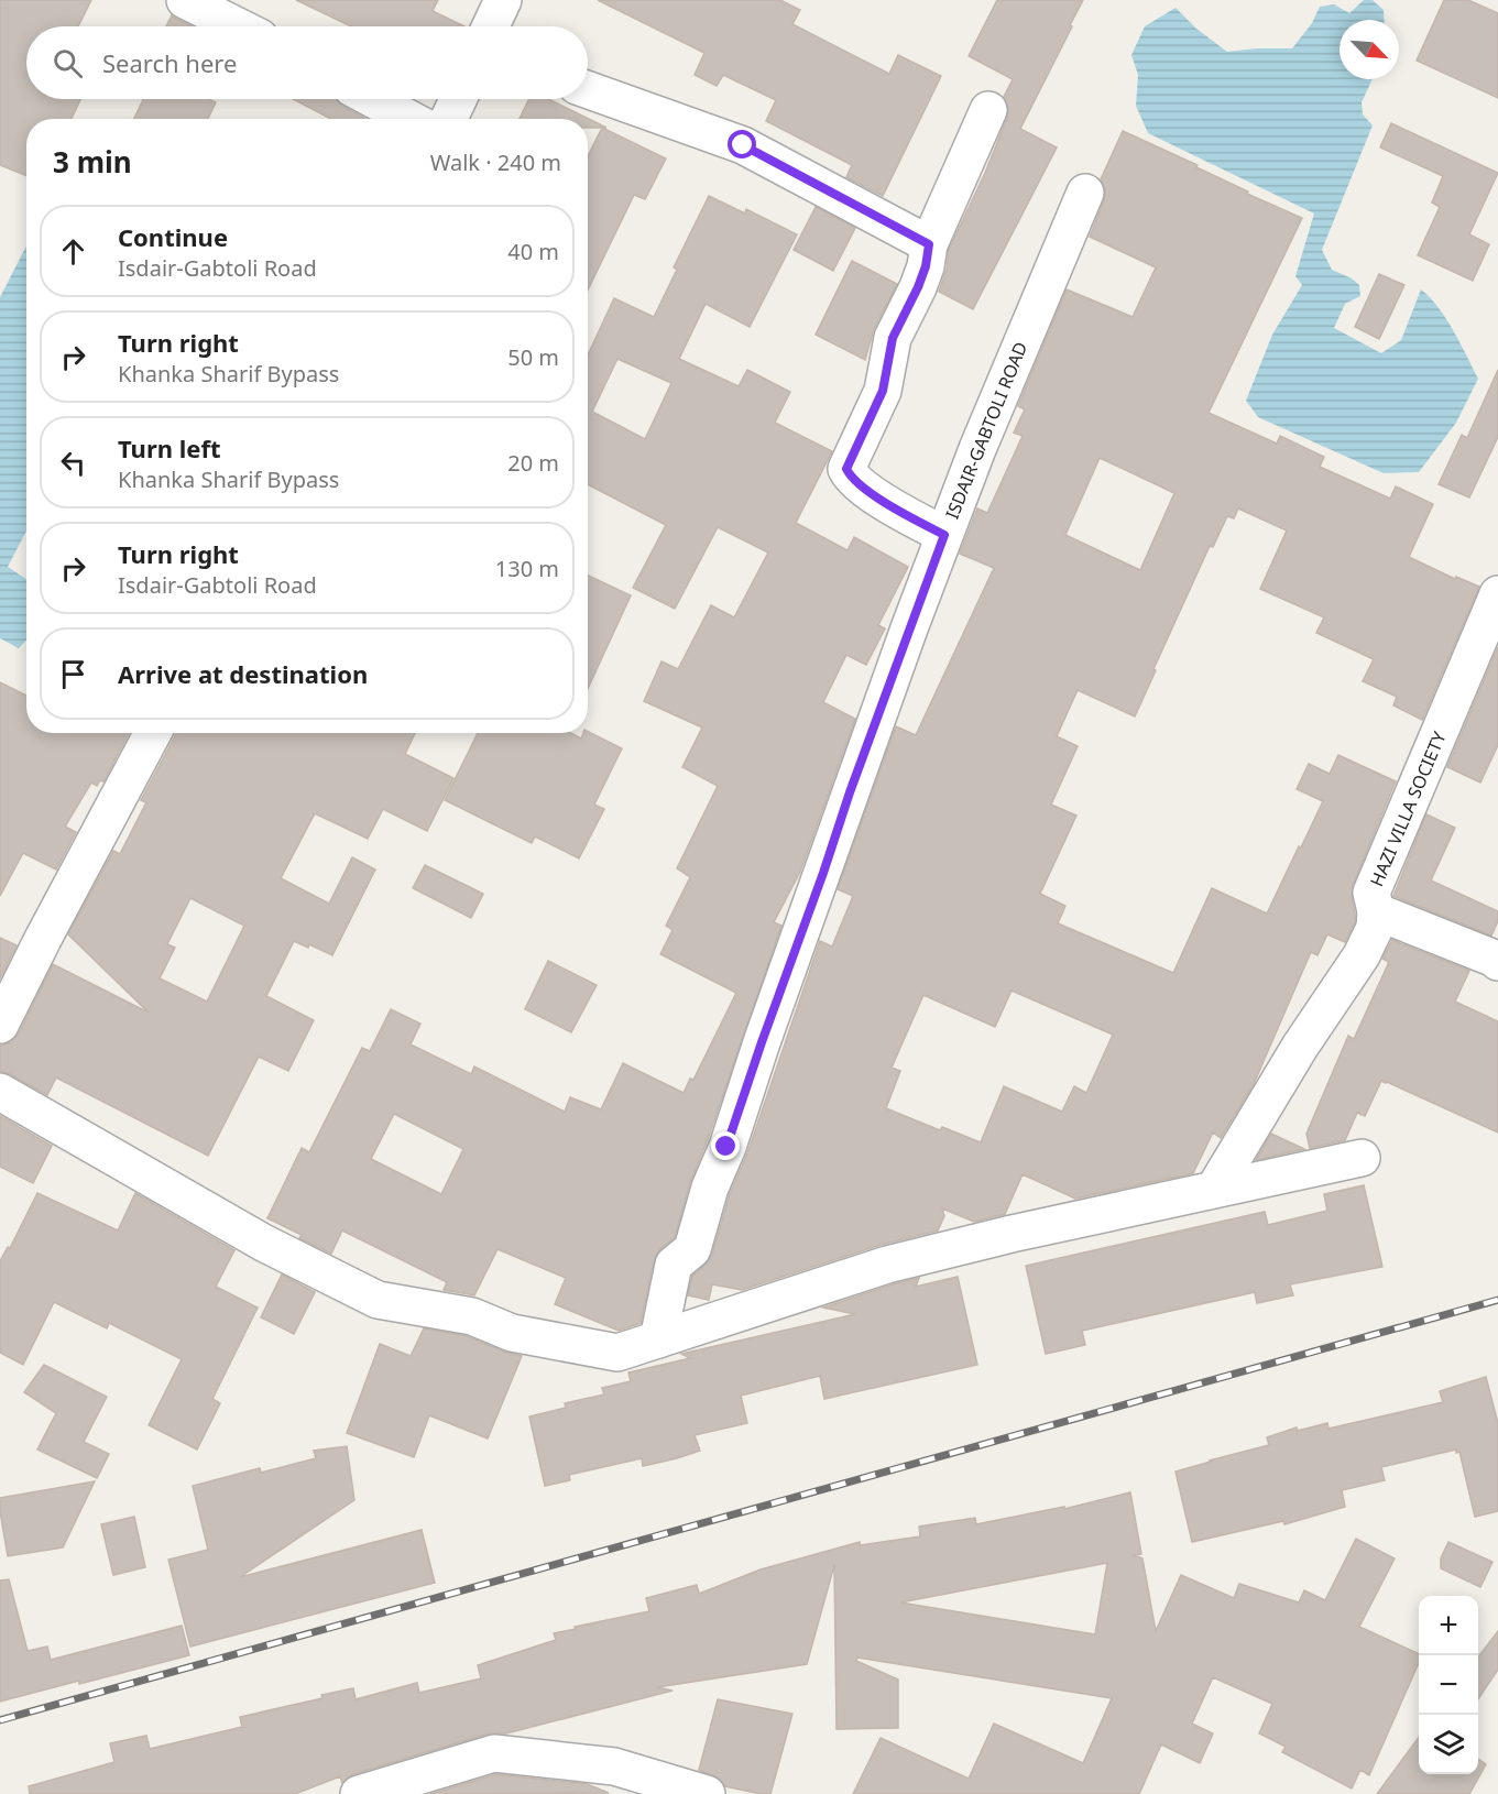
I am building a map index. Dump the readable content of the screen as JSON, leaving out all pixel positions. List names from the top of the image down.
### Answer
{
  "streets": {
    "street": ["ISDAIR-GABTOLI ROAD", "HAZI VILLA SOCIETY"]
  },
  "north": "bottom right",
  "page": {
    "search": "Search here",
    "heading": ["3 min", "Walk · 240 m"],
    "list": [
      ["Continue", "Isdair-Gabtoli Road", "40 m"],
      ["Turn right", "Khanka Sharif Bypass", "50 m"],
      ["Turn left", "Khanka Sharif Bypass", "20 m"],
      ["Turn right", "Isdair-Gabtoli Road", "130 m"],
      "Arrive at destination"
    ],
    "map_buttons": ["+", "−"]
  }
}
